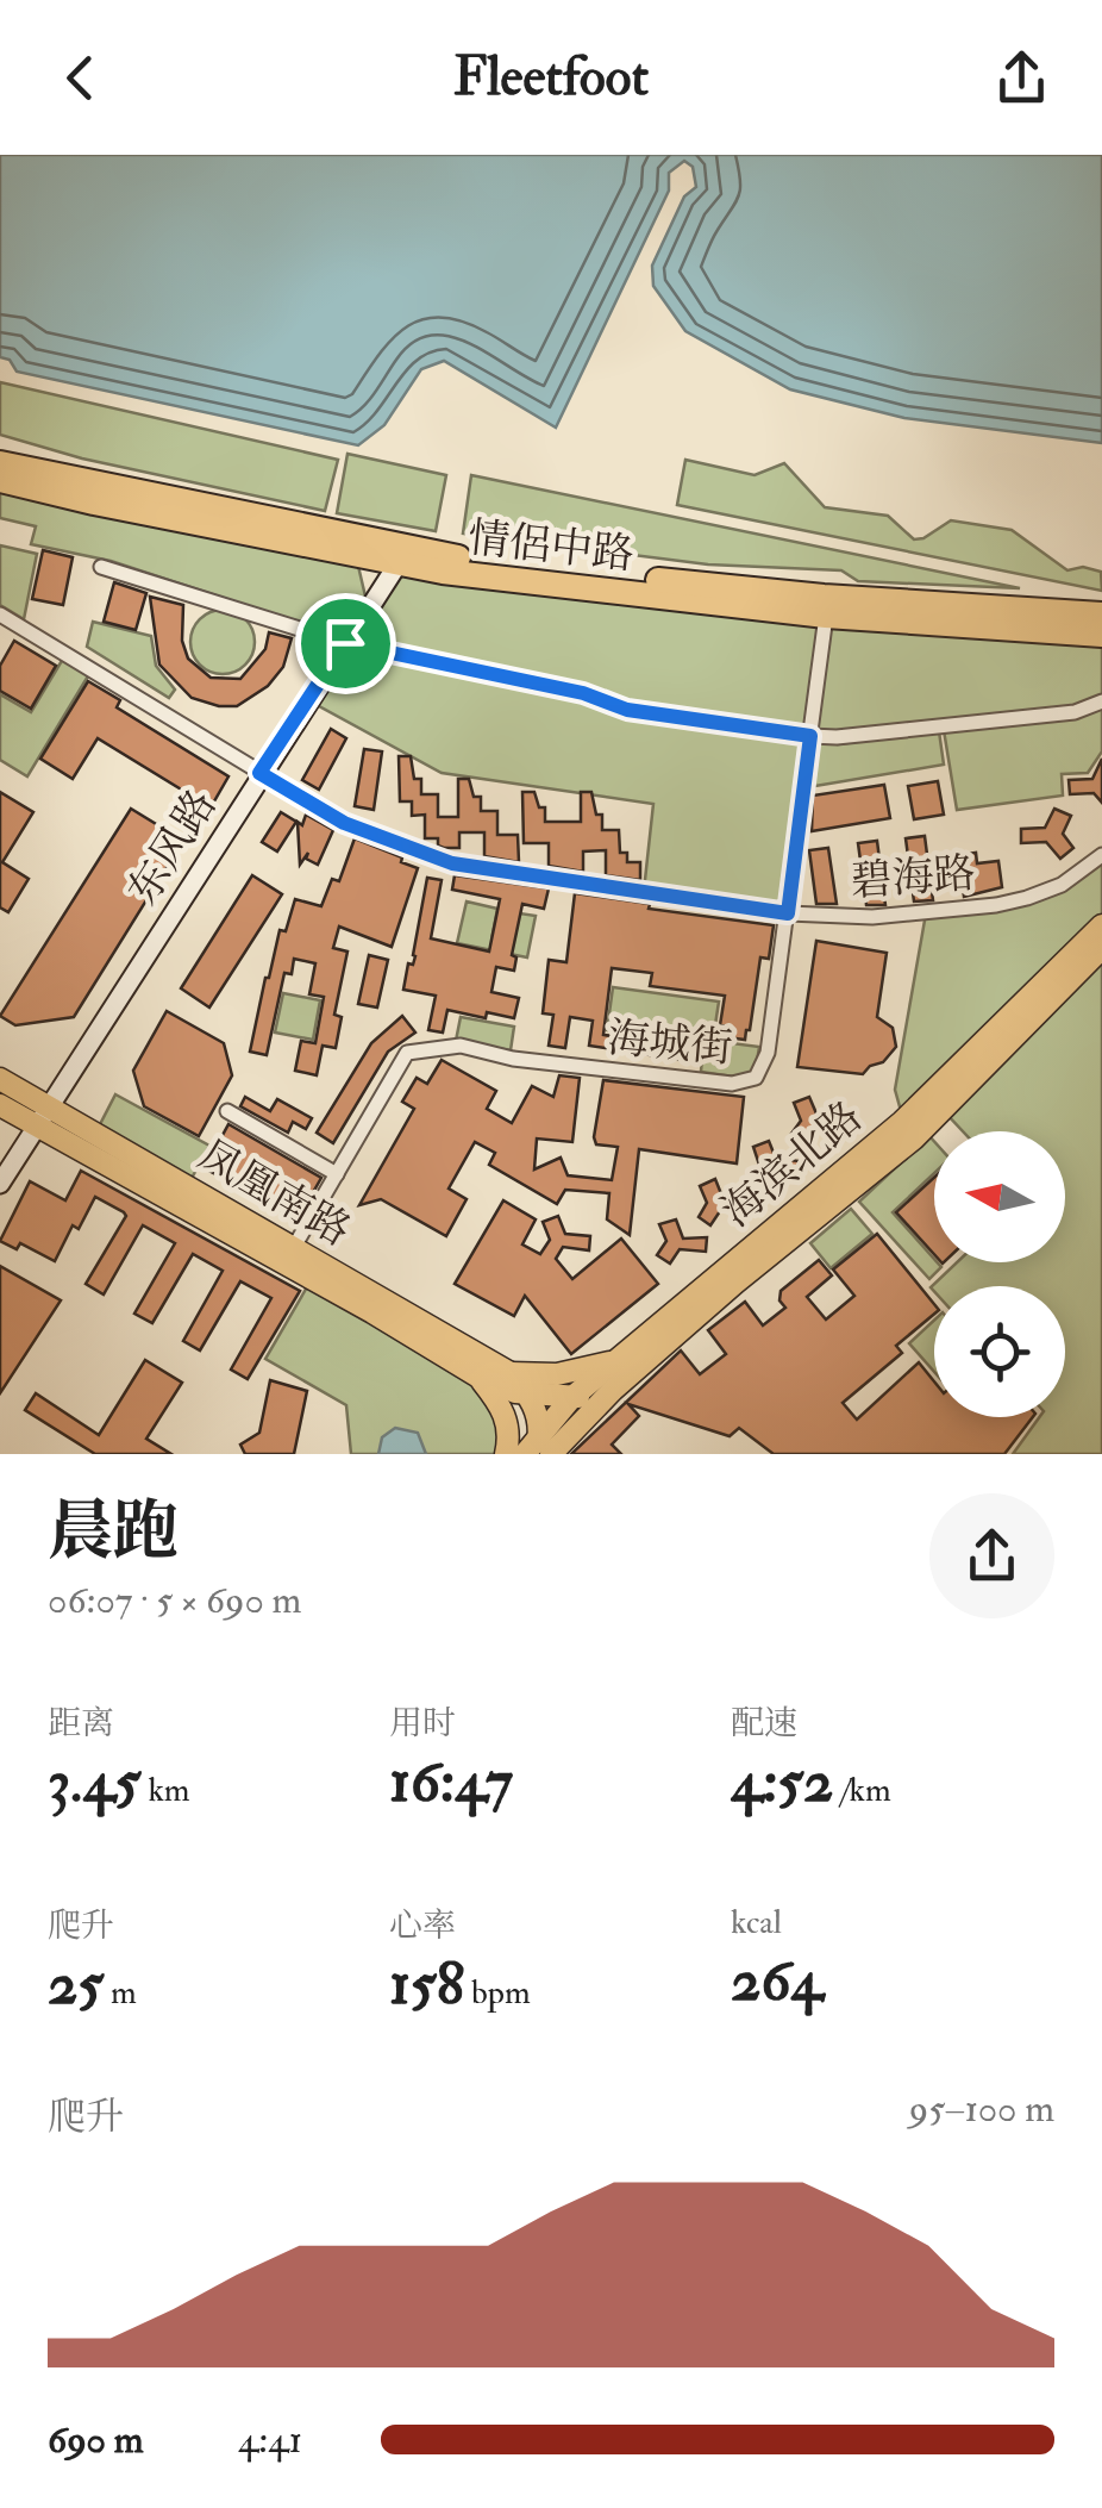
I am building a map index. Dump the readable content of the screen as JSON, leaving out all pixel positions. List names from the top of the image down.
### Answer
{
  "streets": {
    "highway": ["情侶中路"],
    "main road": ["海滨北路", "凤凰南路"],
    "street": ["东风路", "碧海路", "海城街"]
  },
  "crossings": [
    ["情侶中路", "东风路"],
    ["情侶中路", "海城街"],
    ["东风路", "碧海路"],
    ["东风路", "凤凰南路"],
    ["碧海路", "海城街"],
    ["海城街", "凤凰南路"],
    ["海滨北路", "凤凰南路"]
  ],
  "north": "left",
  "page": {
    "header": "Fleetfoot",
    "heading": ["晨跑", "06:07 · 5 × 690 m"],
    "stats": [
      ["距离", "3.45 km"],
      ["用时", "16:47"],
      ["配速", "4:52 /km"],
      ["爬升", "25 m"],
      ["心率", "158 bpm"],
      ["kcal", "264"]
    ],
    "chart": ["爬升", "95–100 m"],
    "list": [
      {
        "name": "690 m",
        "note": "4:41"
      }
    ]
  }
}
